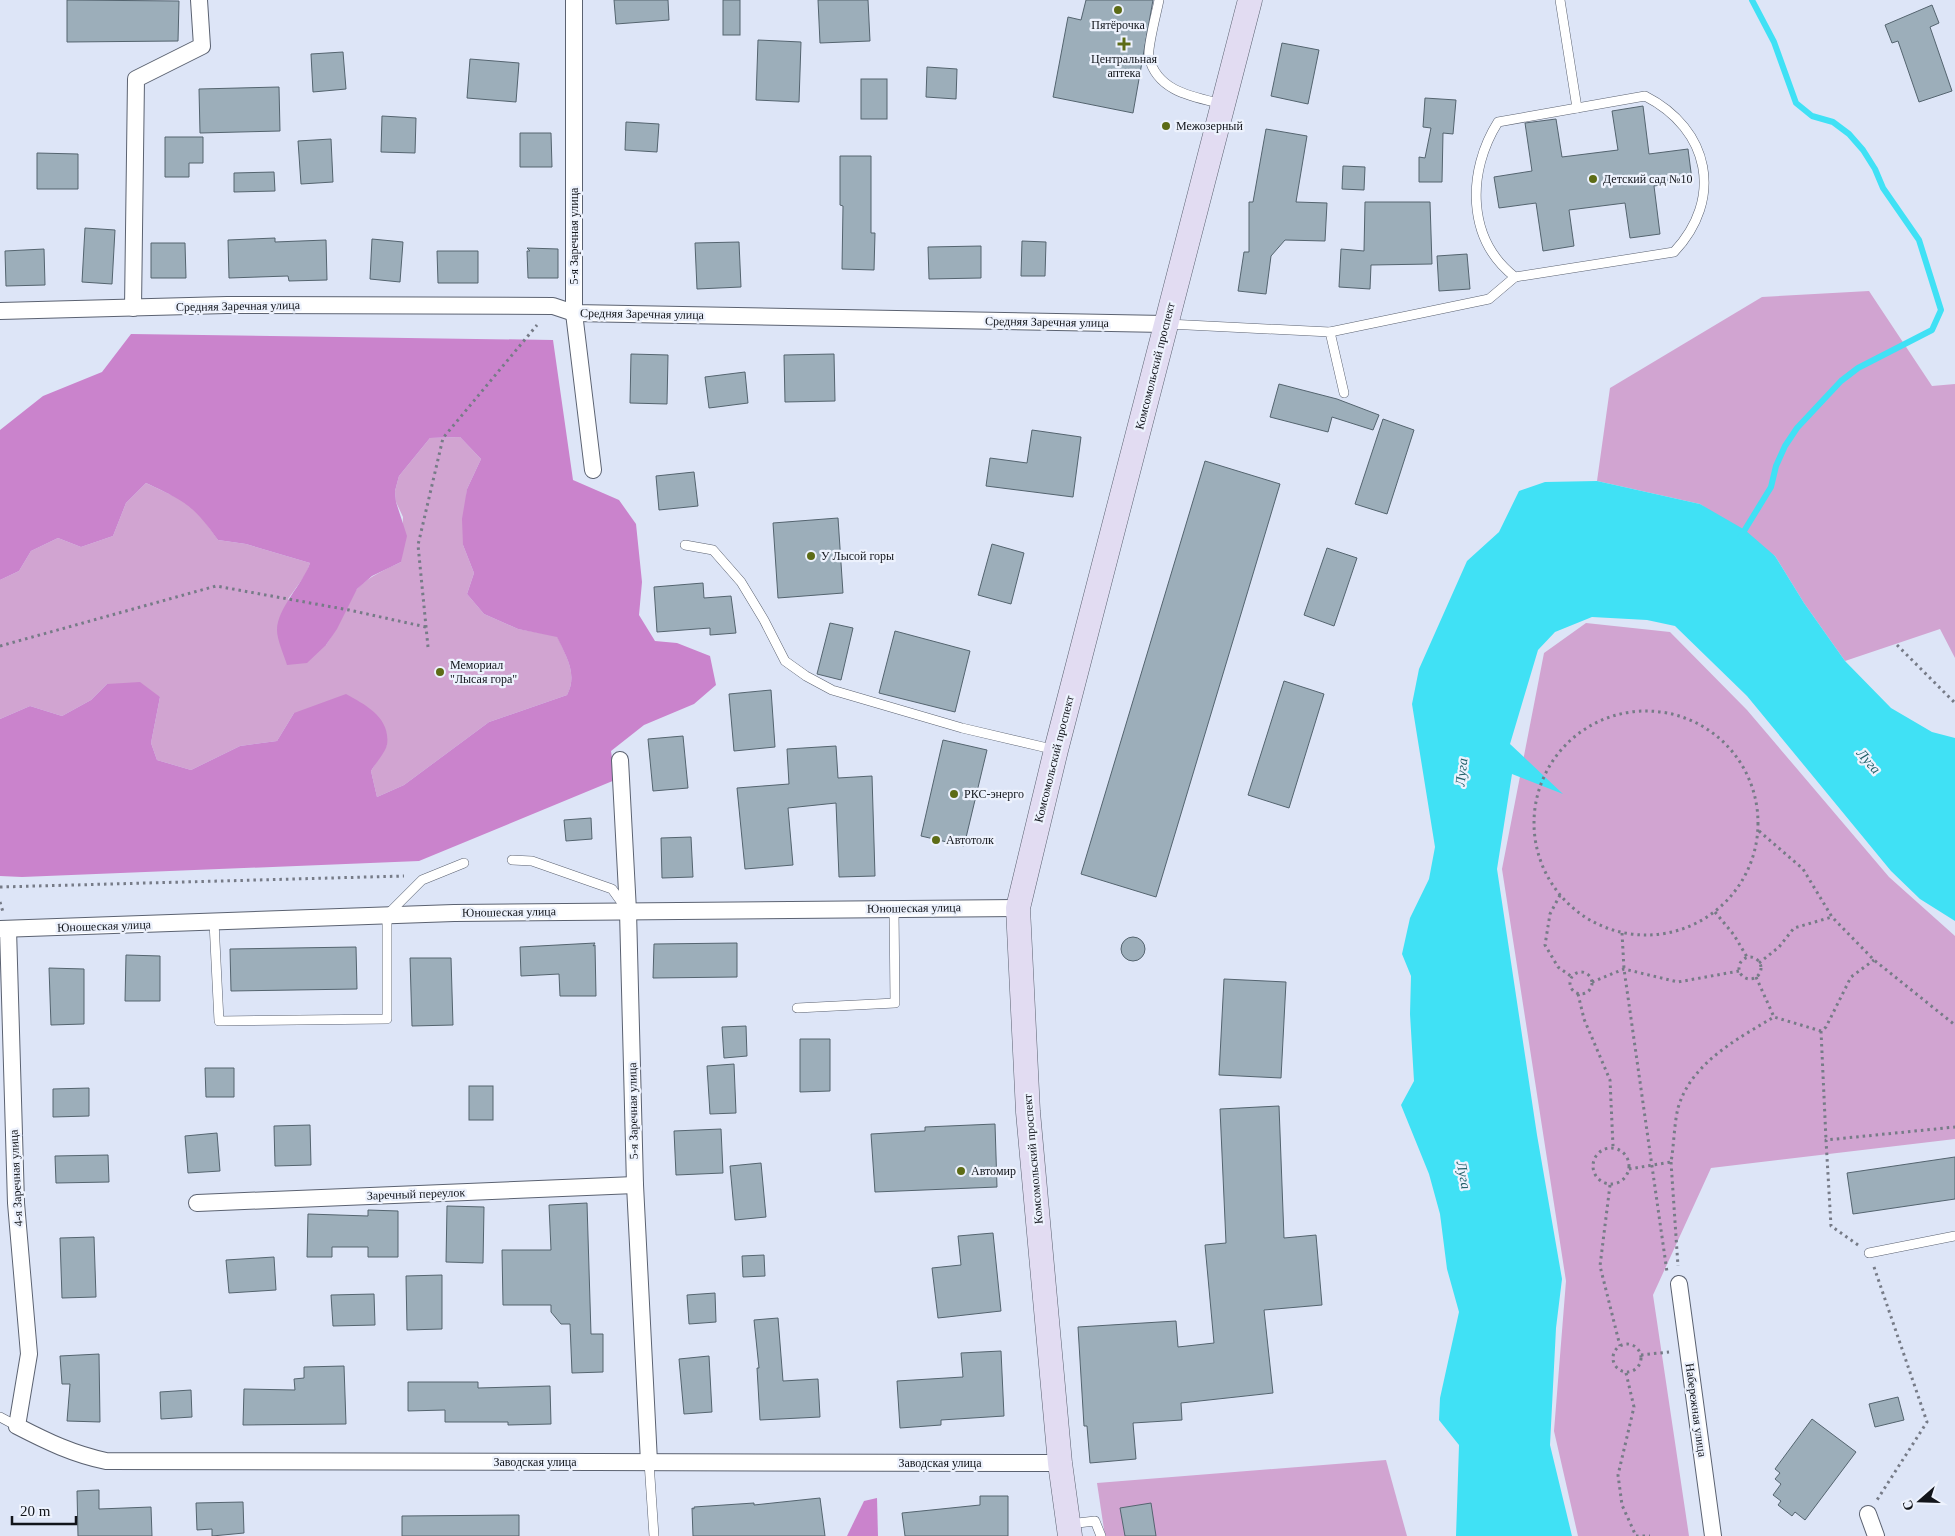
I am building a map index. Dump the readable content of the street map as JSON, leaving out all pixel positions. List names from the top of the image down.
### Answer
{
  "streets": {
    "main road": ["Комсомольский проспект"],
    "street": [
      "5-я Заречная улица",
      "Средняя Заречная улица",
      "Юношеская улица",
      "4-я Заречная улица",
      "Заречный переулок",
      "Набережная улица",
      "Заводская улица"
    ]
  },
  "crossings": [
    ["5-я Заречная улица", "Средняя Заречная улица"],
    ["5-я Заречная улица", "Юношеская улица"],
    ["5-я Заречная улица", "Заречный переулок"],
    ["5-я Заречная улица", "Заводская улица"],
    ["Средняя Заречная улица", "Комсомольский проспект"],
    ["Комсомольский проспект", "Юношеская улица"],
    ["Комсомольский проспект", "Заводская улица"],
    ["Юношеская улица", "4-я Заречная улица"],
    ["4-я Заречная улица", "Заводская улица"]
  ],
  "water": ["Луга"],
  "places": {
    "other": [
      "Пятёрочка",
      "Межозерный",
      "Детский сад №10",
      "У Лысой горы",
      "Мемориал \"Лысая гора\"",
      "РКС-энерго",
      "Автотолк",
      "Автомир"
    ],
    "health": ["Центральная аптека"]
  },
  "scale_bar": "20 m",
  "north": "left"
}
